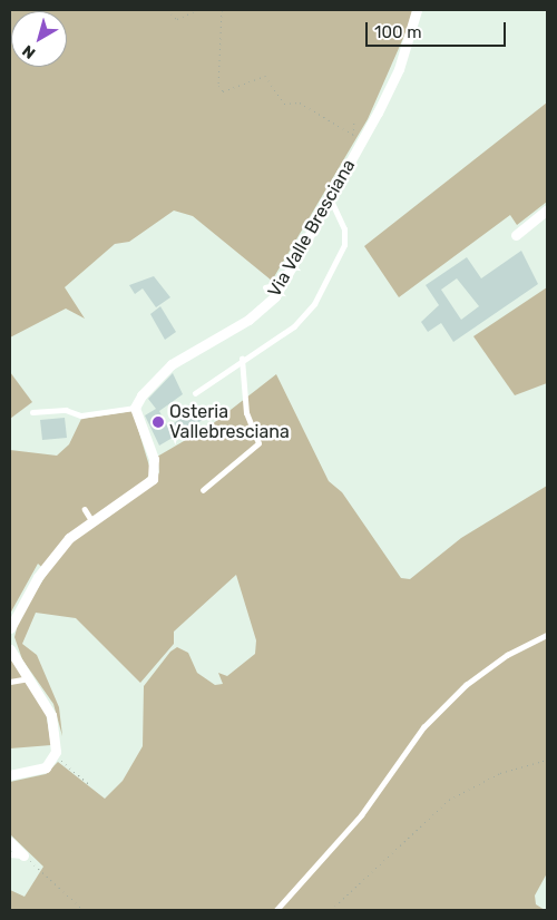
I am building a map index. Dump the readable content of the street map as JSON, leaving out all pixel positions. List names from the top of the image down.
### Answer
{
  "streets": {
    "street": ["Via Valle Bresciana"]
  },
  "places": ["Osteria Vallebresciana"],
  "scale_bar": "100 m",
  "north": "bottom left"
}
